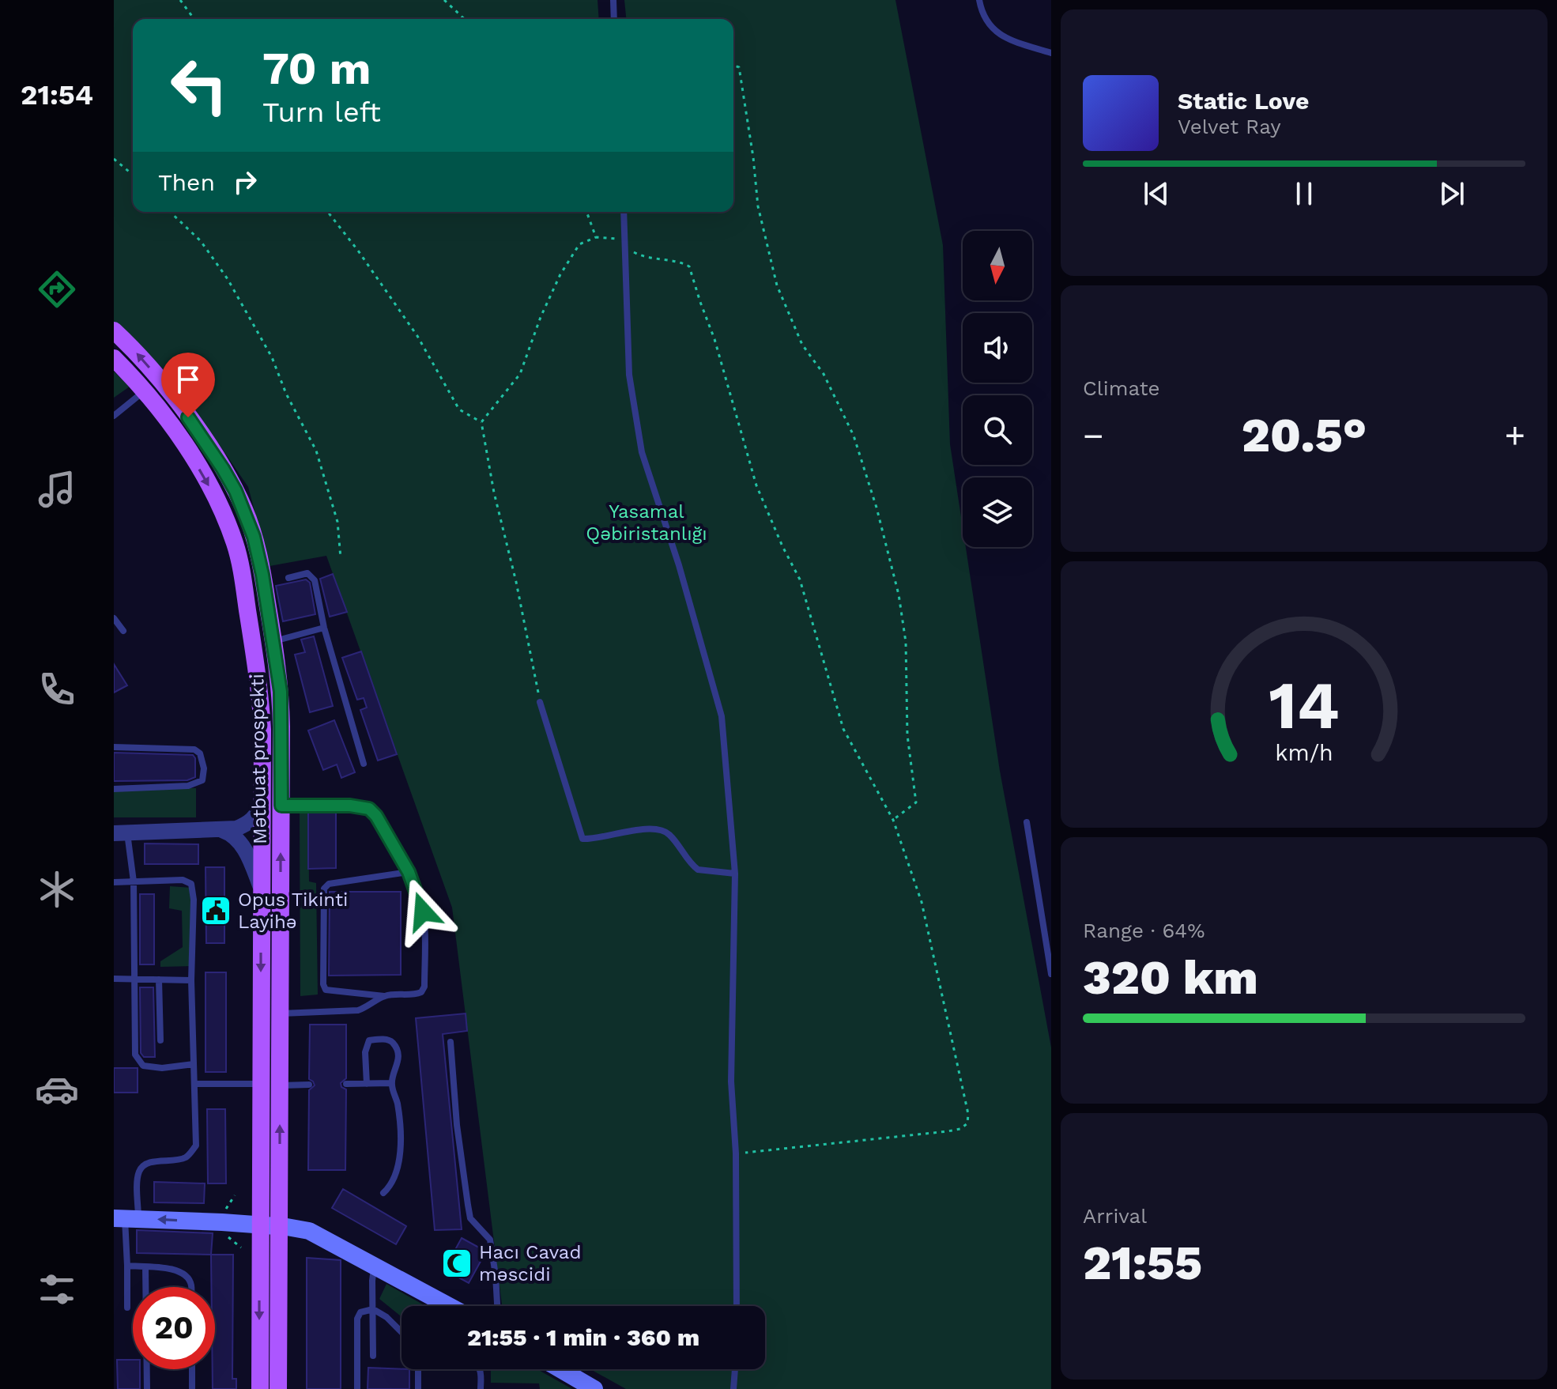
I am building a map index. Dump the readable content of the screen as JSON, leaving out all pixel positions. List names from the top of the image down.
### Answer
{
  "streets": {
    "main road": ["Mətbuat prospekti"]
  },
  "parks": ["Yasamal Qəbiristanlığı"],
  "places": {
    "public building": ["Opus Tikinti Layihə"],
    "mosque": ["Hacı Cavad məscidi"]
  },
  "north": "bottom",
  "page": {
    "tabs": "21:54",
    "turn": ["70 m", "Turn left"],
    "song": ["Static Love", "Velvet Ray"],
    "then": "Then",
    "tile": [
      "Climate",
      ["Range · 64%", "320 km"],
      ["Arrival", "21:55"]
    ],
    "heat": ["−", "20.5°", "+"],
    "limit": "20",
    "trip": "21:55 · 1 min · 360 m",
    "gauge": ["14", "km/h"]
  }
}
